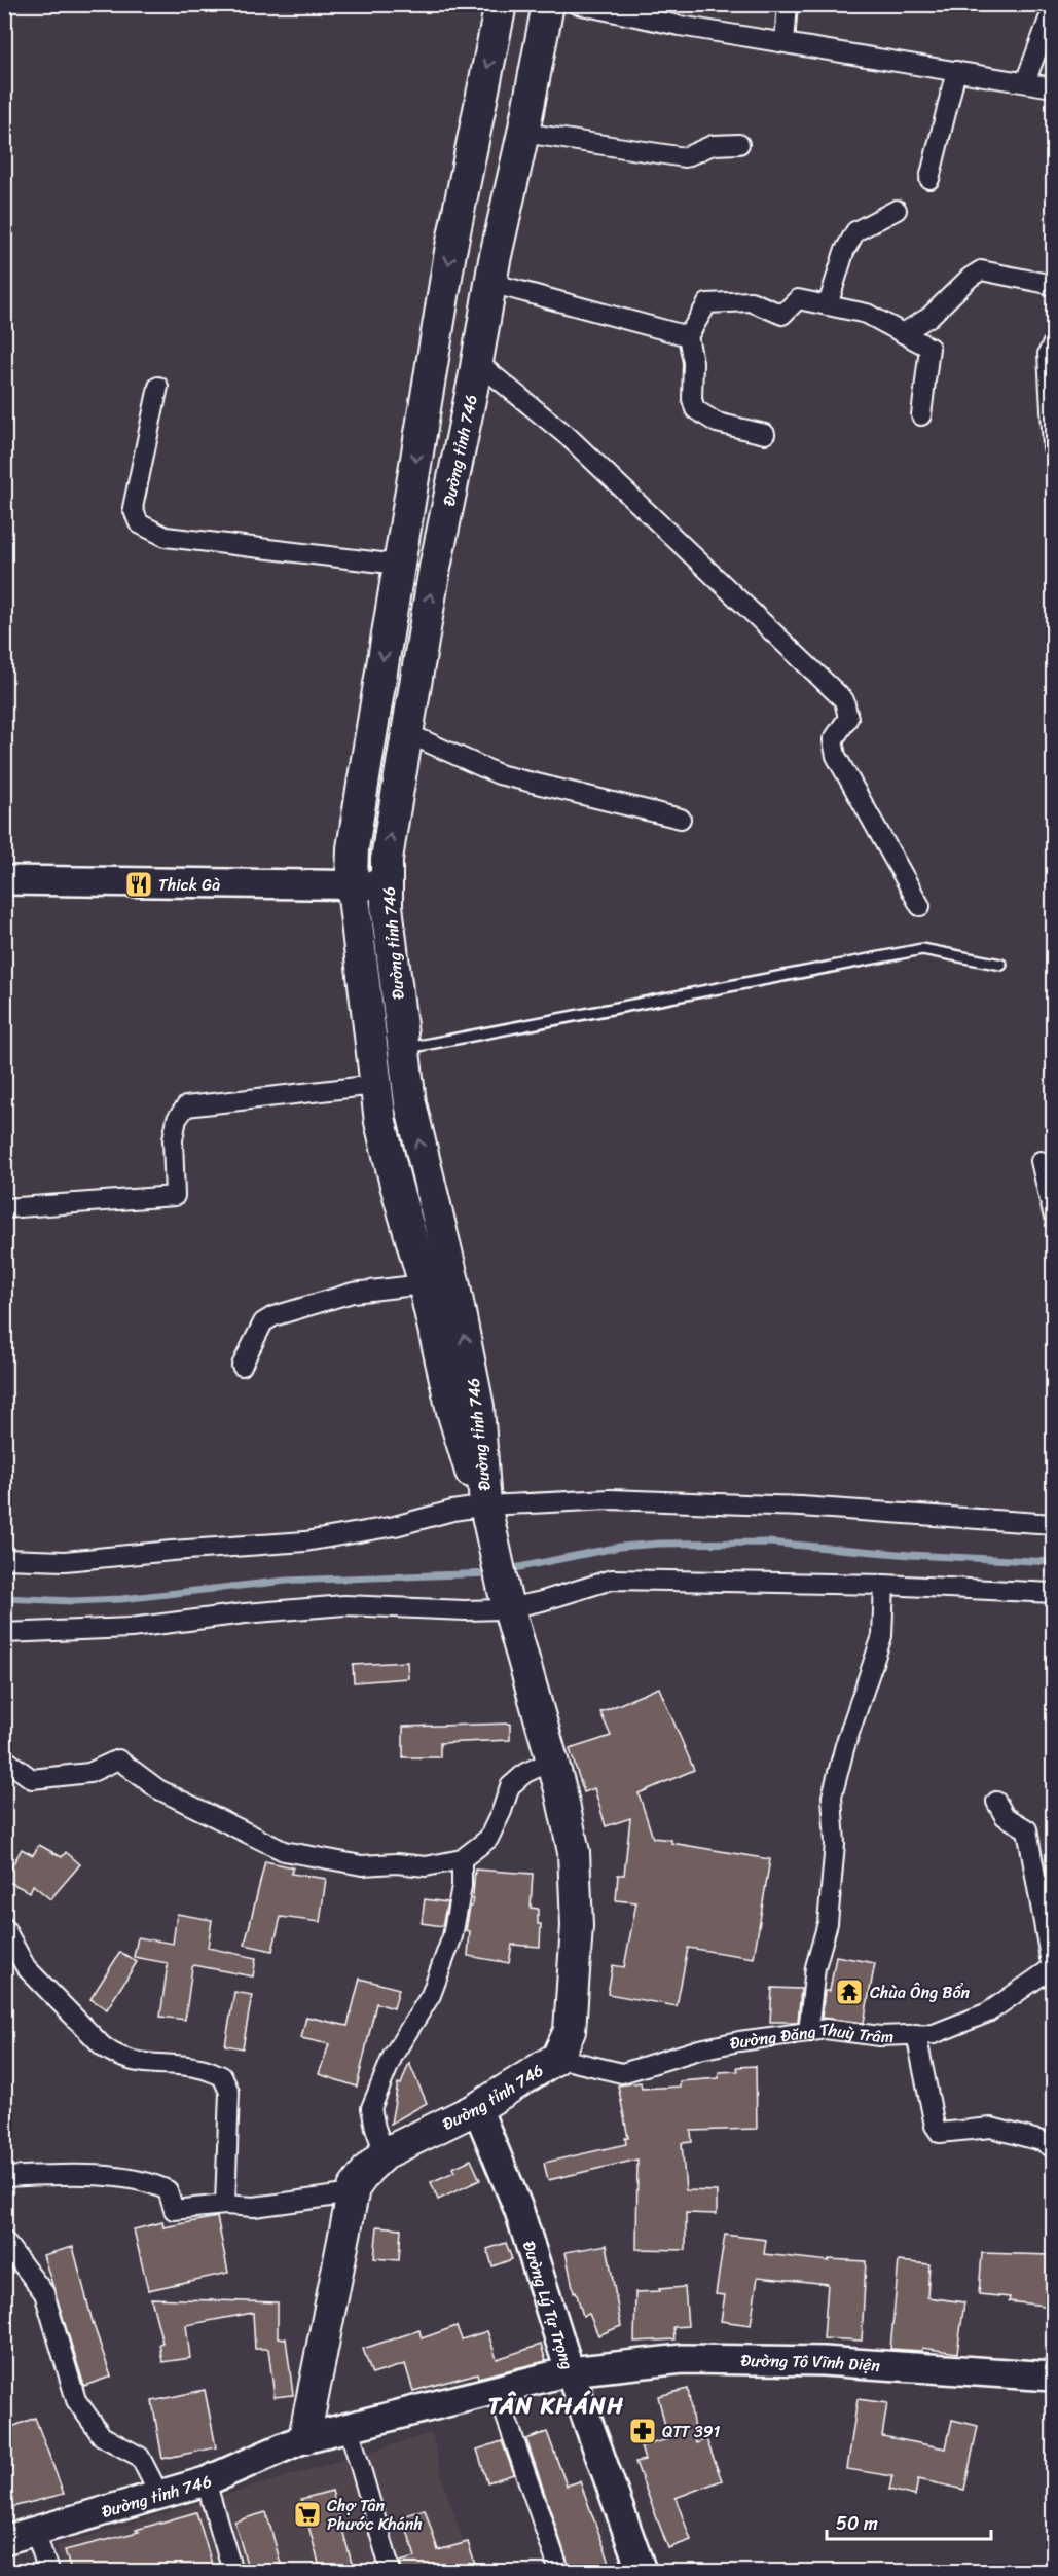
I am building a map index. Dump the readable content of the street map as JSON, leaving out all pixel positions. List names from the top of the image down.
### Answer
{
  "streets": {
    "main road": ["Đường tỉnh 746", "Đường Lý Tự Trọng", "Đường Tô Vĩnh Diện"],
    "street": ["Đường Đặng Thuỳ Trâm"]
  },
  "crossings": [
    ["Đường tỉnh 746", "Đường Đặng Thuỳ Trâm"],
    ["Đường tỉnh 746", "Đường Lý Tự Trọng"],
    ["Đường tỉnh 746", "Đường Tô Vĩnh Diện"],
    ["Đường Lý Tự Trọng", "Đường Tô Vĩnh Diện"]
  ],
  "districts": ["TÂN KHÁNH"],
  "places": {
    "restaurant": ["Thick Gà"],
    "temple": ["Chùa Ông Bổn"],
    "pharmacy": ["QTT 391"],
    "supermarket": ["Chợ Tân Phước Khánh"]
  },
  "scale_bar": "50 m"
}
